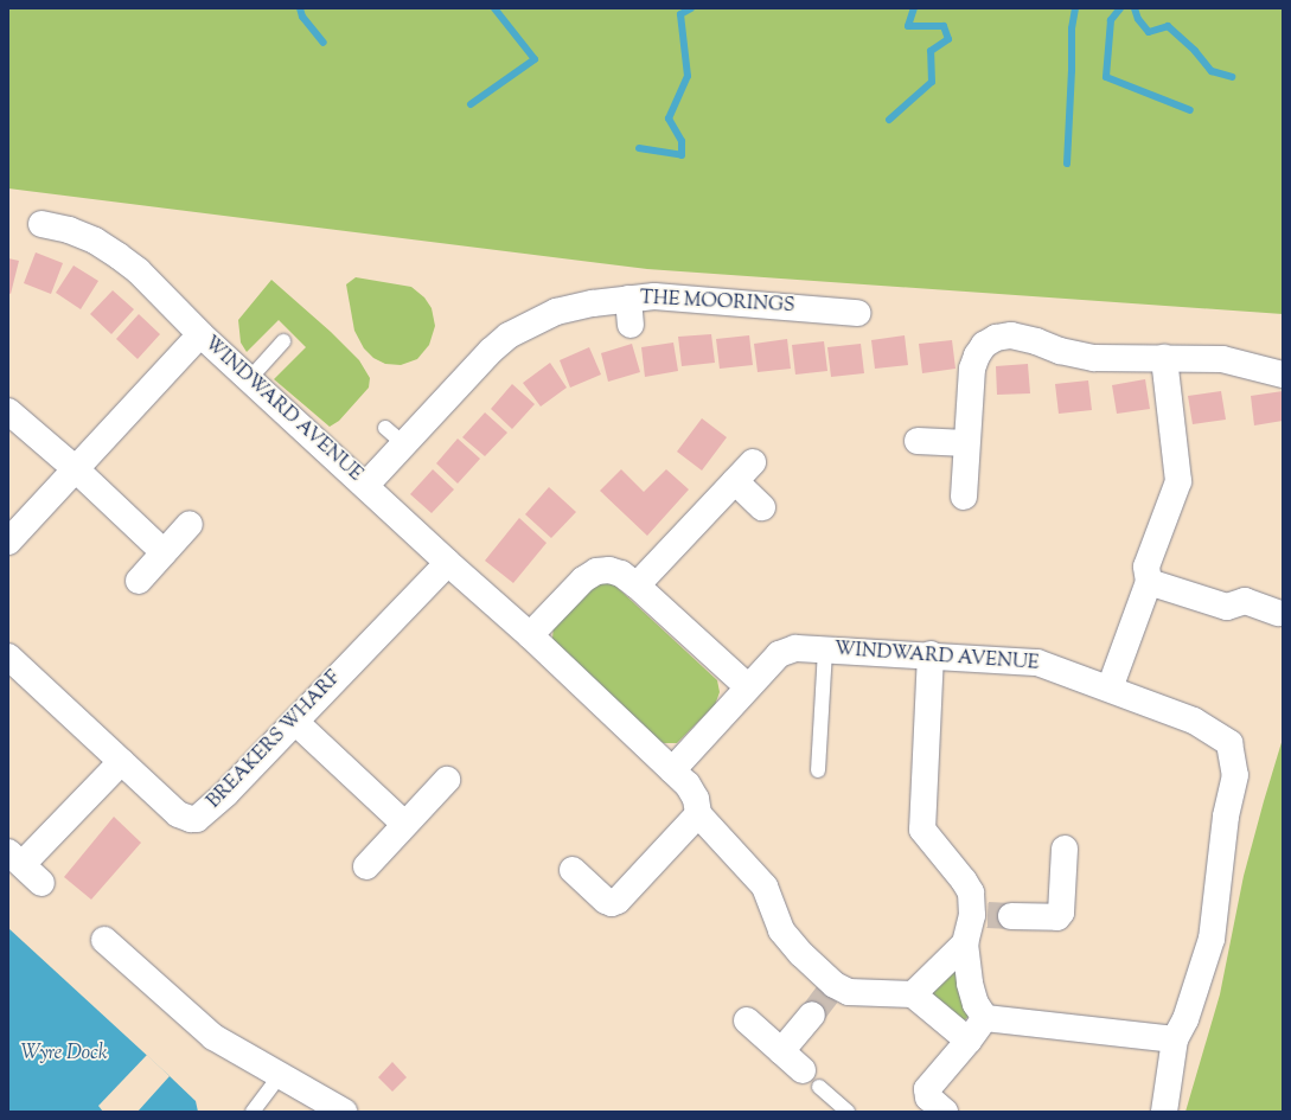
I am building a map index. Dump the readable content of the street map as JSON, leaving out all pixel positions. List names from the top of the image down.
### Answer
{
  "streets": {
    "street": ["THE MOORINGS", "WINDWARD AVENUE", "BREAKERS WHARF"]
  },
  "crossings": [
    ["THE MOORINGS", "WINDWARD AVENUE"],
    ["WINDWARD AVENUE", "BREAKERS WHARF"]
  ],
  "water": ["Wyre Dock"]
}
